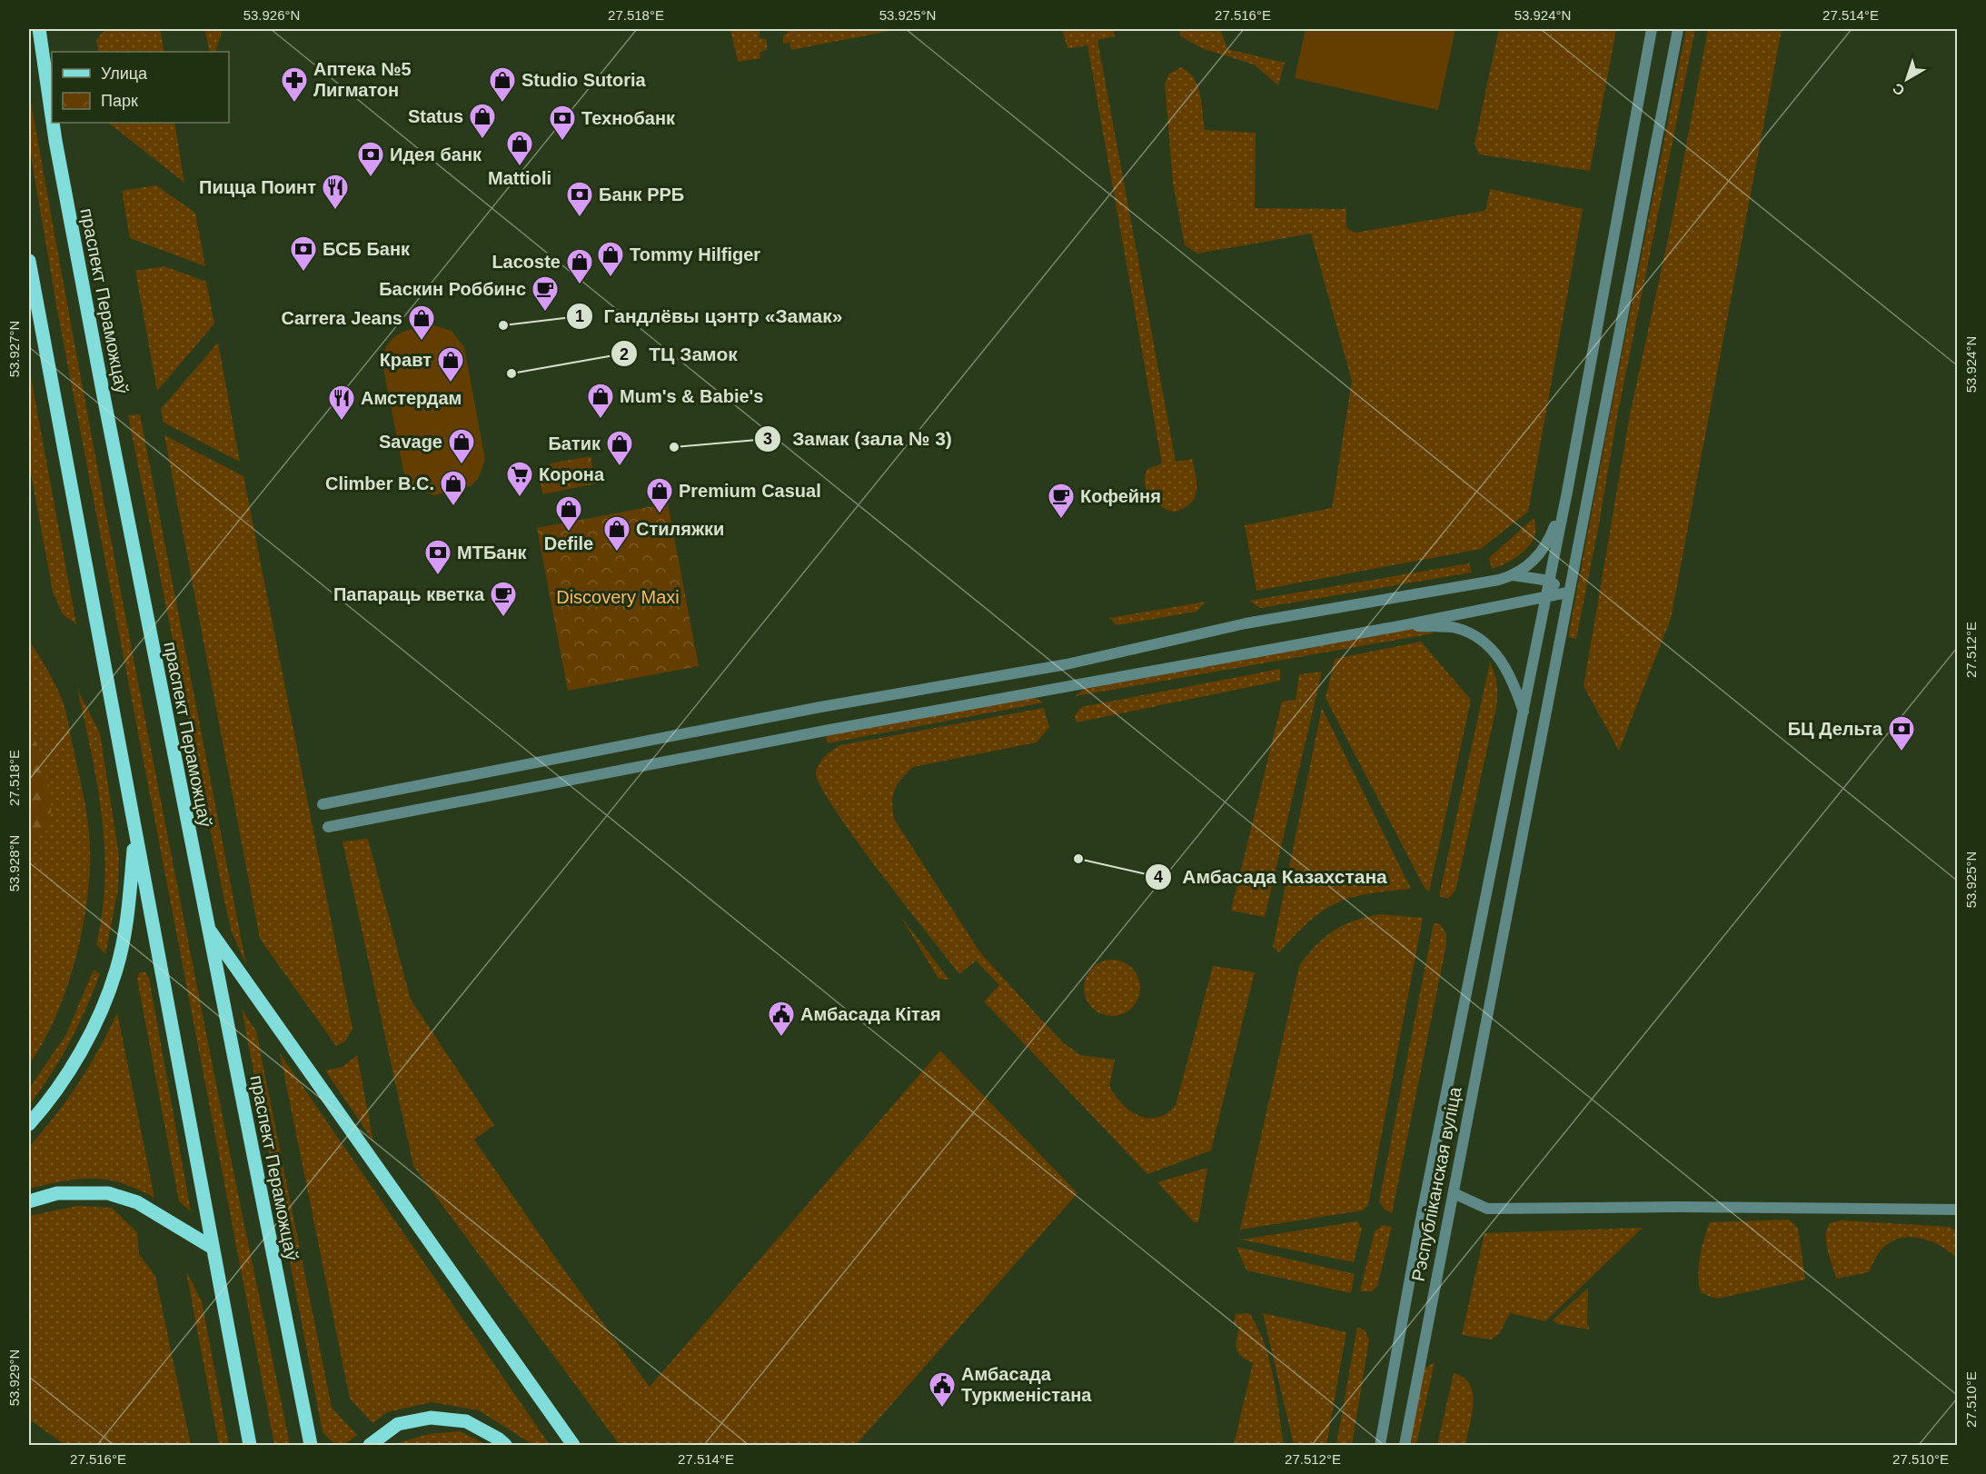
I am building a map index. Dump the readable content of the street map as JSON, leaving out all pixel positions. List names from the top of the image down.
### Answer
{
  "streets": {
    "main road": ["праспект Пераможцаў"],
    "street": ["Рэспубліканская вуліца"]
  },
  "parks": ["Discovery Maxi"],
  "places": {
    "pharmacy": ["Аптека №5 Лигматон"],
    "shop": [
      "Studio Sutoria",
      "Status",
      "Mattioli",
      "Tommy Hilfiger",
      "Lacoste",
      "Carrera Jeans",
      "Кравт",
      "Mum's & Babie's",
      "Savage",
      "Батик",
      "Climber B.C.",
      "Premium Casual",
      "Defile",
      "Стиляжки"
    ],
    "bank": [
      "Технобанк",
      "Идея банк",
      "Банк РРБ",
      "БСБ Банк",
      "МТБанк",
      "БЦ Дельта"
    ],
    "restaurant": ["Пицца Поинт", "Амстердам"],
    "cafe": ["Баскин Роббинс", "Кофейня", "Папараць кветка"],
    "other": [
      "Гандлёвы цэнтр «Замак»",
      "ТЦ Замок",
      "Замак (зала № 3)",
      "Амбасада Казахстана"
    ],
    "supermarket": ["Корона"],
    "public building": ["Амбасада Кітая", "Амбасада Туркменістана"]
  },
  "legend": ["Улица", "Парк"],
  "north": "bottom left",
  "coordinates": [
    "53.926°N",
    "27.518°E",
    "53.925°N",
    "27.516°E",
    "53.924°N",
    "27.514°E",
    "53.927°N",
    "27.512°E",
    "53.928°N",
    "53.929°N",
    "27.510°E"
  ]
}
